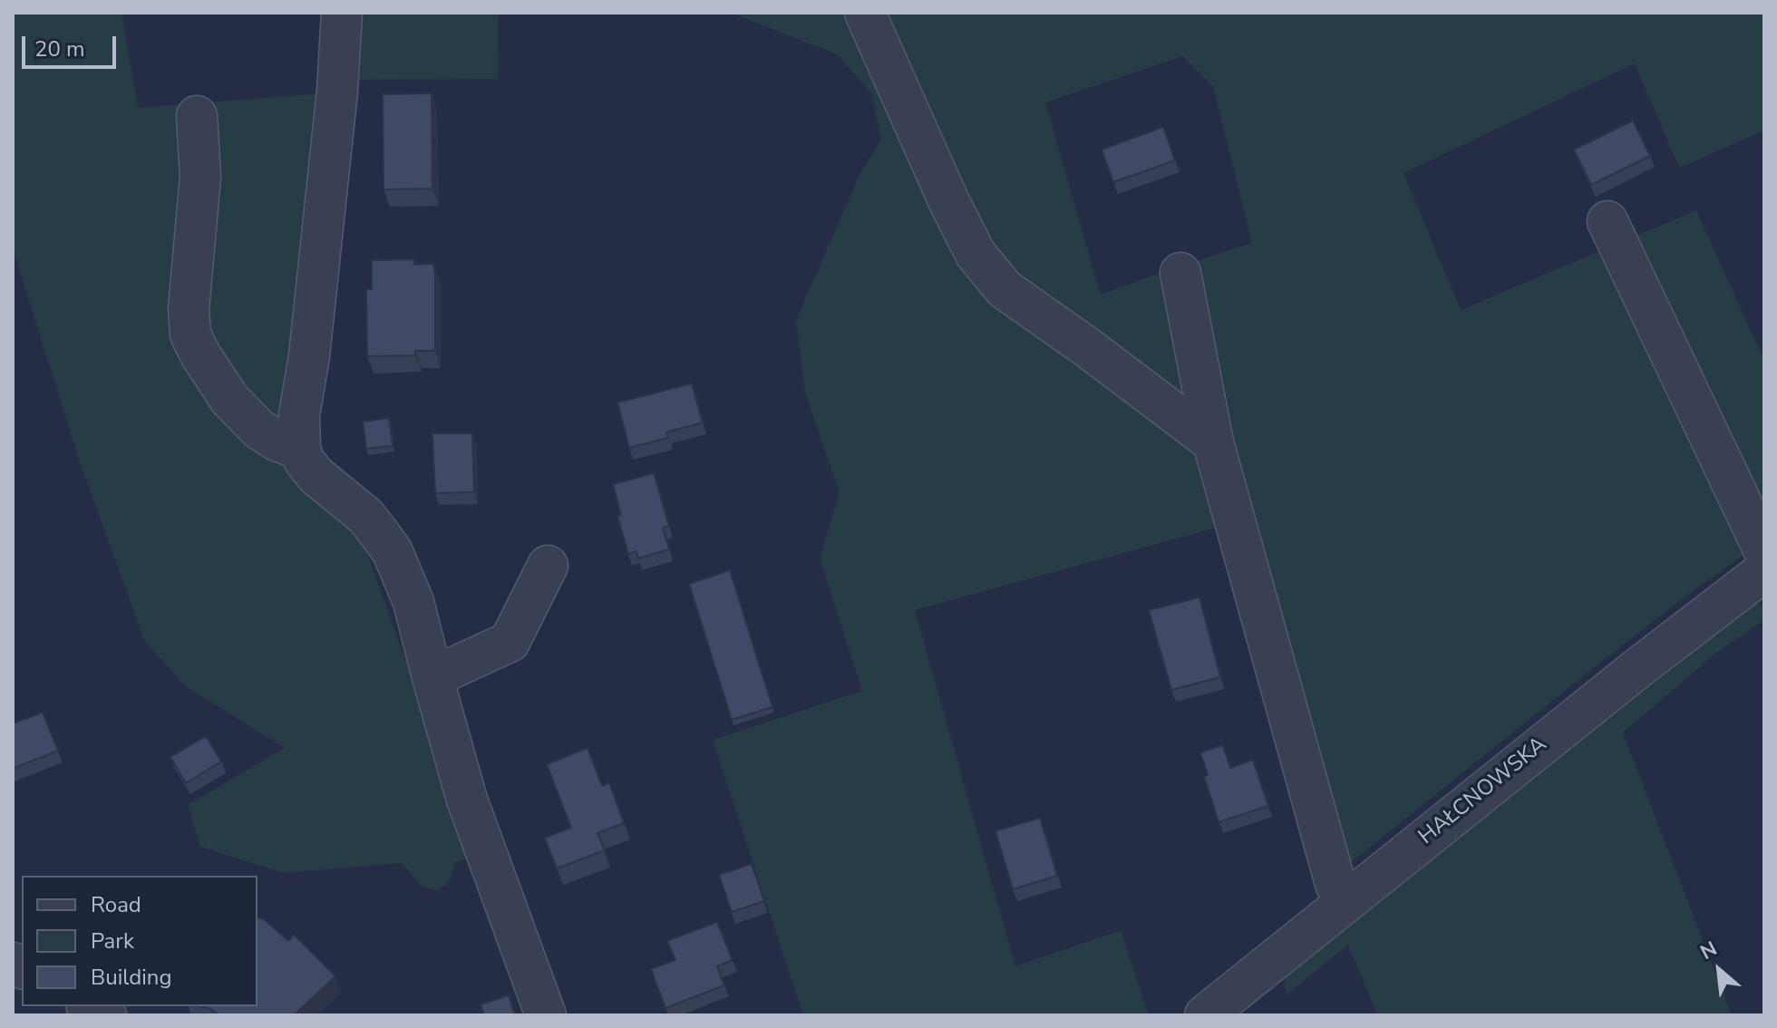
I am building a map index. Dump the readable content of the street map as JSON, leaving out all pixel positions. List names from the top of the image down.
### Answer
{
  "streets": {
    "street": ["HAŁCNOWSKA"]
  },
  "legend": ["Road", "Park", "Building"],
  "scale_bar": "20 m",
  "north": "top left"
}
